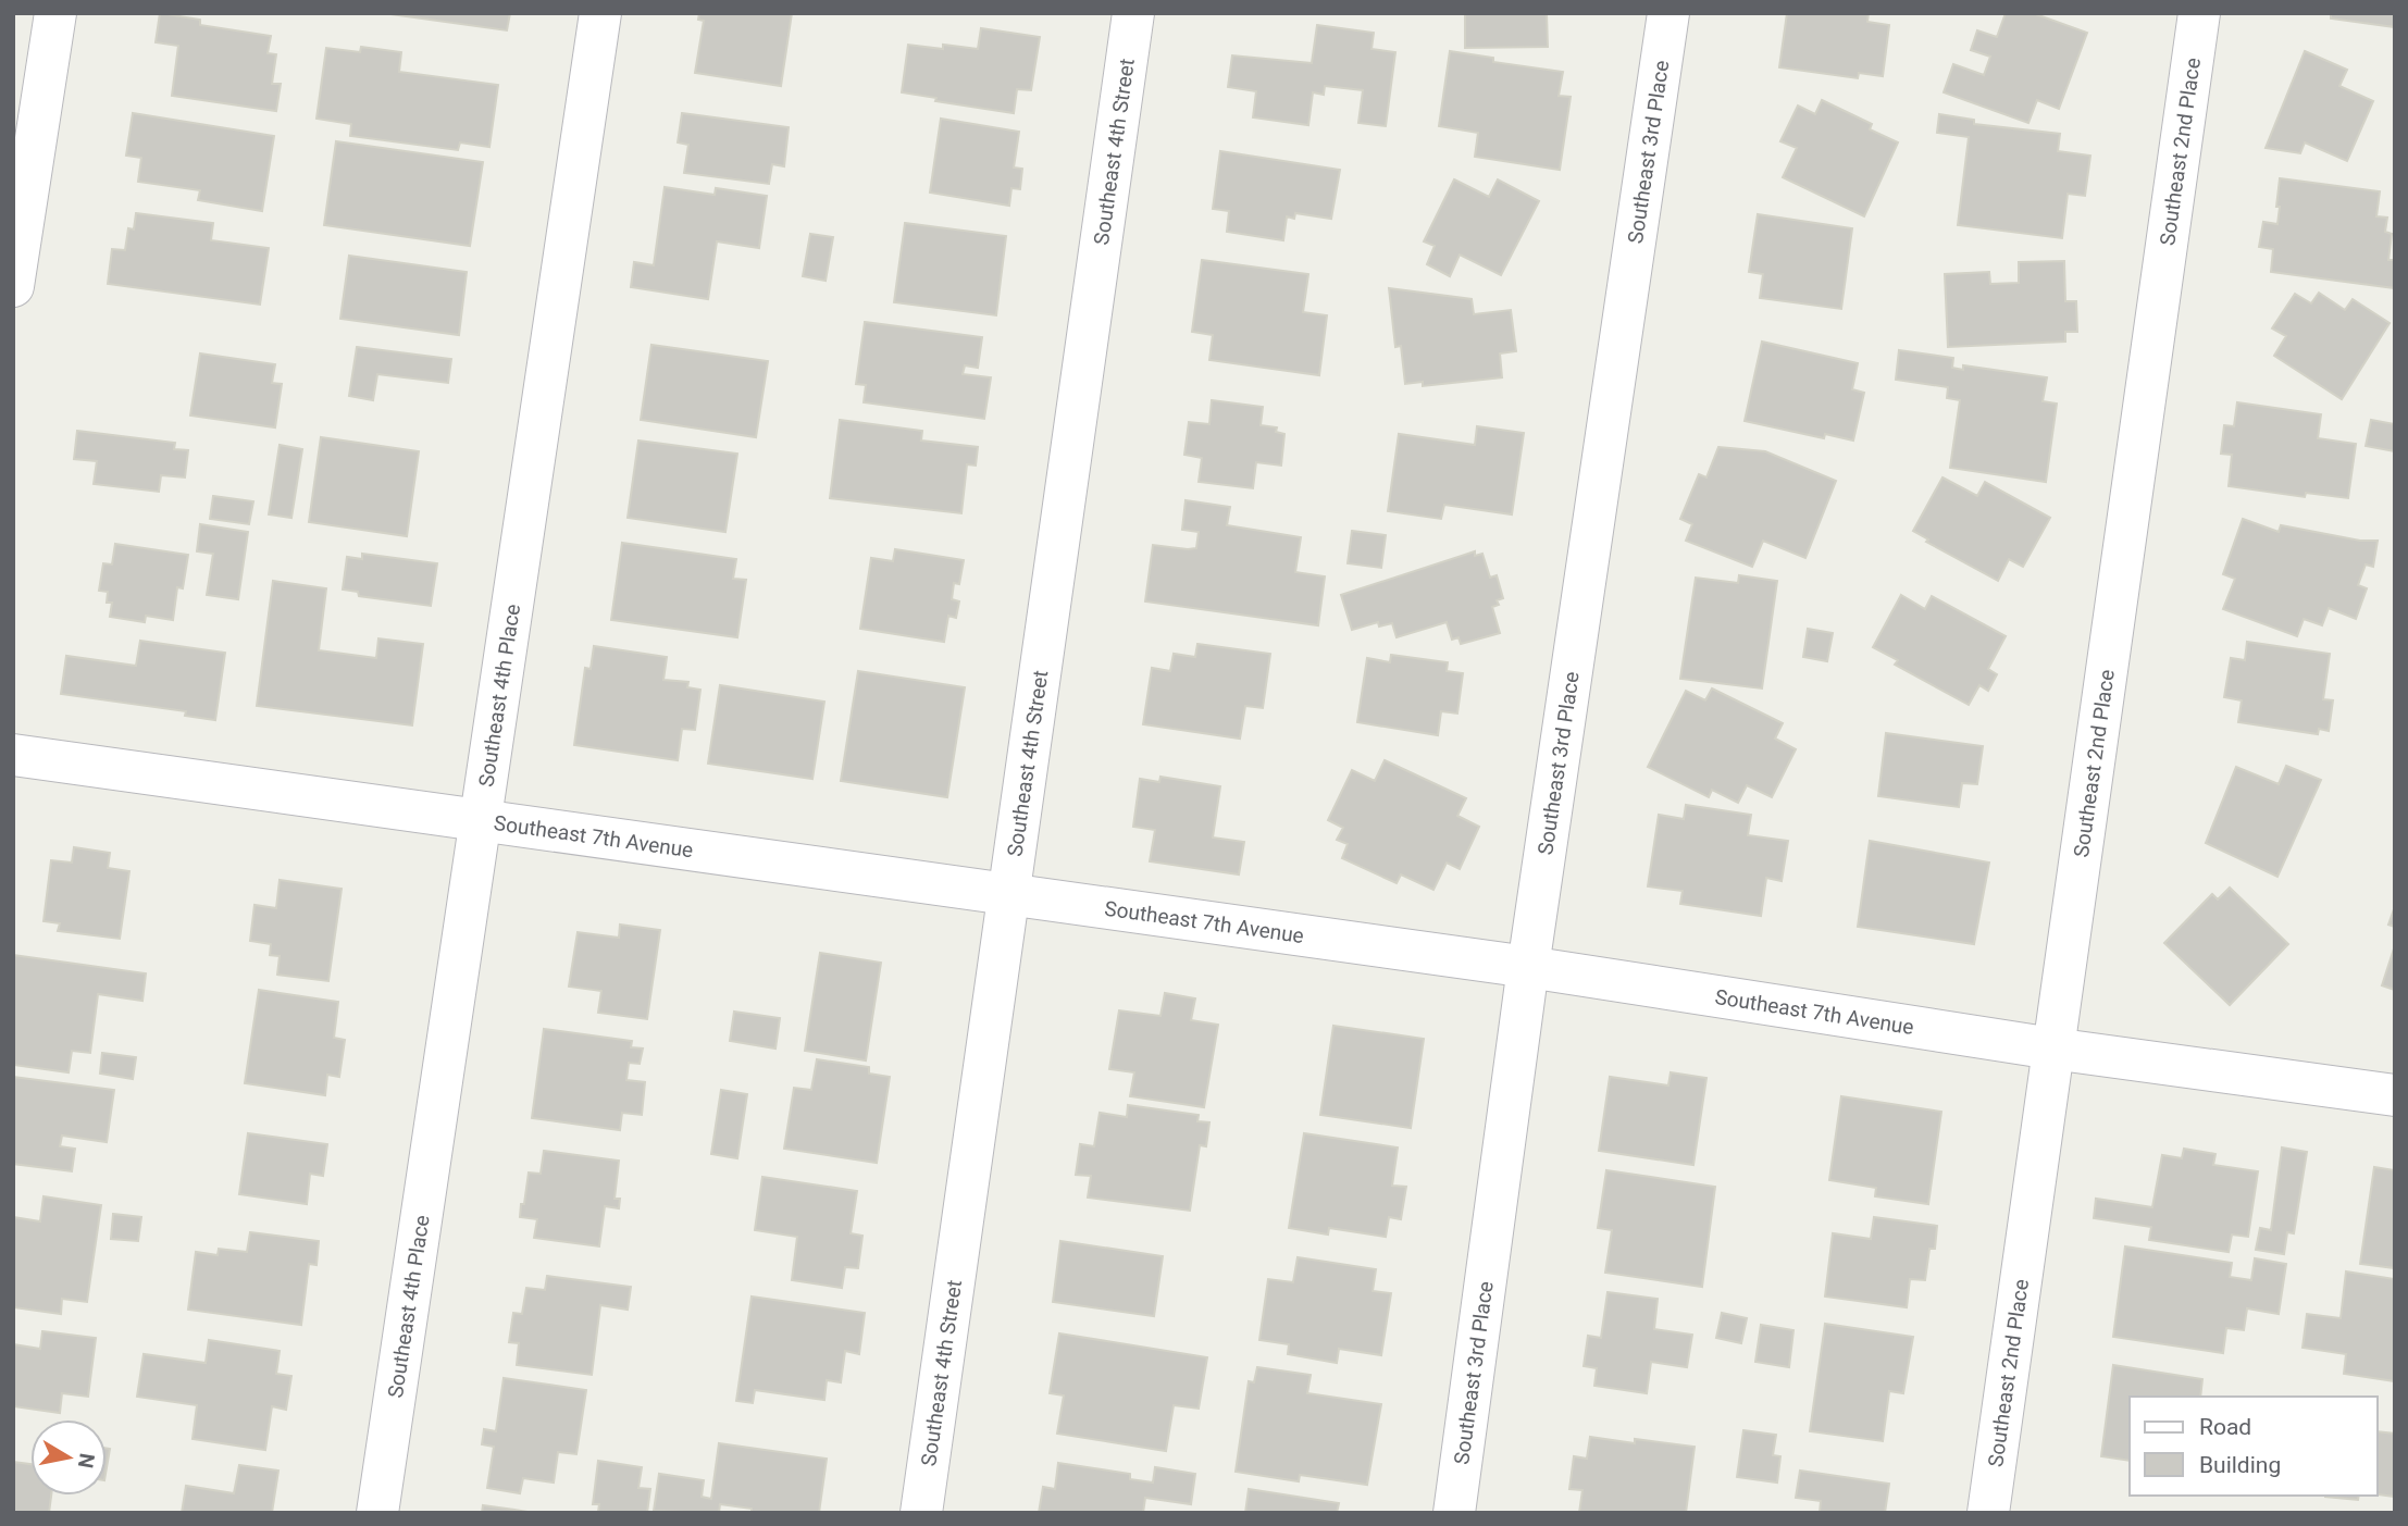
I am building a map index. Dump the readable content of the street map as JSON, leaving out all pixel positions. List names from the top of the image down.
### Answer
{
  "streets": {
    "street": [
      "Southeast 4th Street",
      "Southeast 3rd Place",
      "Southeast 2nd Place",
      "Southeast 4th Place",
      "Southeast 7th Avenue"
    ]
  },
  "crossings": [
    ["Southeast 4th Street", "Southeast 7th Avenue"],
    ["Southeast 3rd Place", "Southeast 7th Avenue"],
    ["Southeast 2nd Place", "Southeast 7th Avenue"],
    ["Southeast 4th Place", "Southeast 7th Avenue"]
  ],
  "legend": ["Road", "Building"],
  "north": "right"
}
